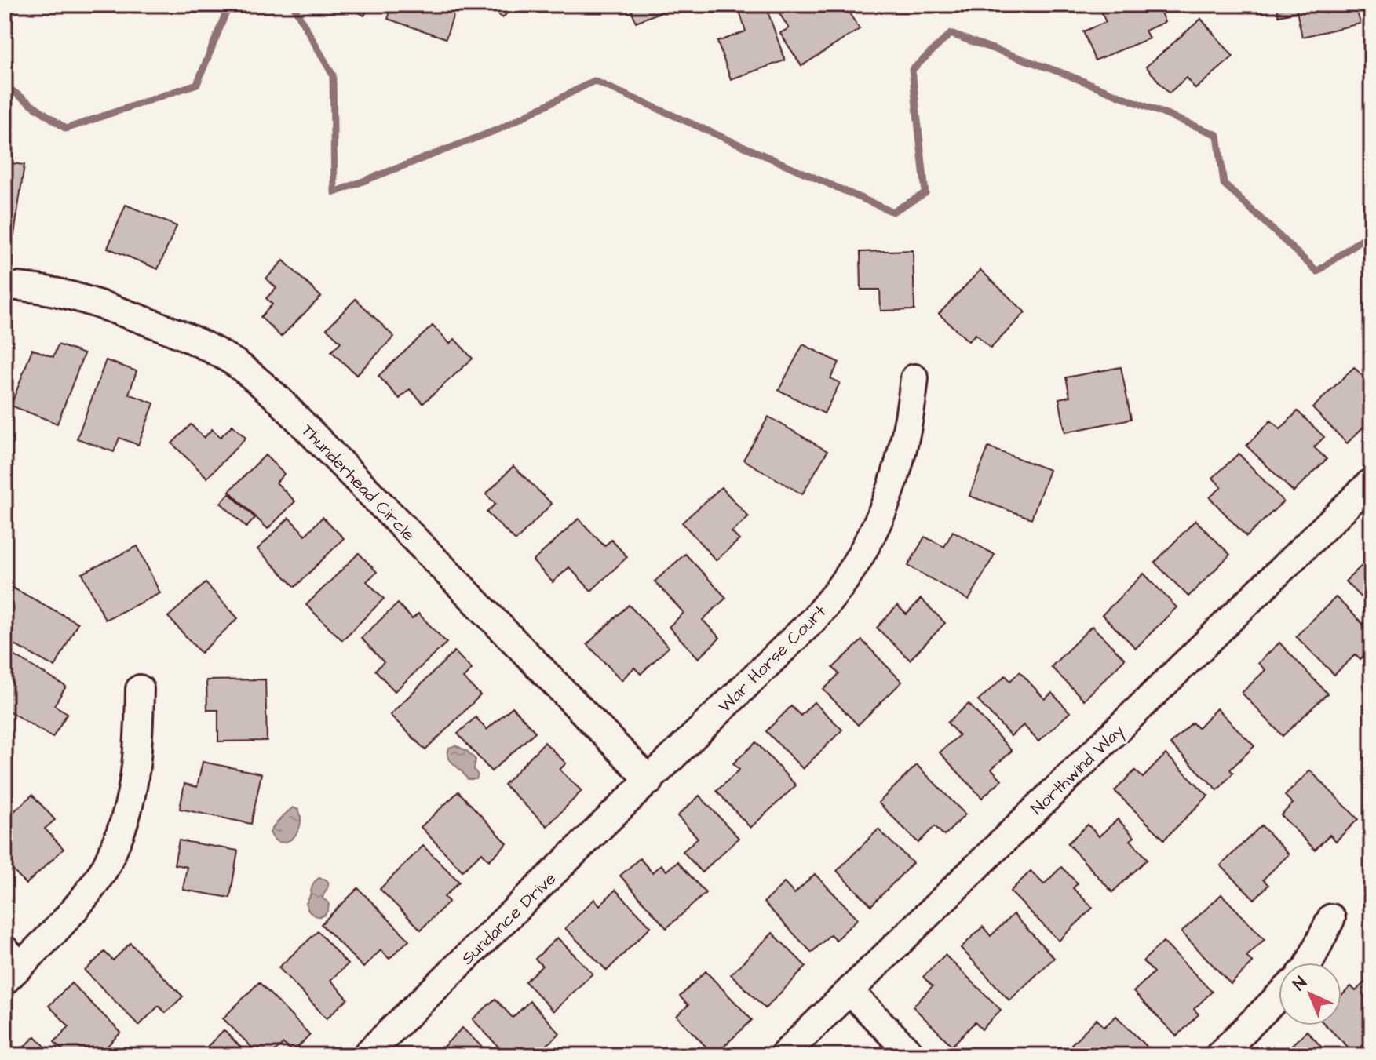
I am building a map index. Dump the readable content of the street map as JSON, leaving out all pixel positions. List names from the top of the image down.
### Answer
{
  "streets": {
    "street": [
      "Thunderhead Circle",
      "War Horse Court",
      "Northwind Way",
      "Sundance Drive"
    ]
  },
  "crossings": [
    ["Thunderhead Circle", "War Horse Court"],
    ["Thunderhead Circle", "Sundance Drive"],
    ["War Horse Court", "Sundance Drive"]
  ],
  "north": "top left"
}
